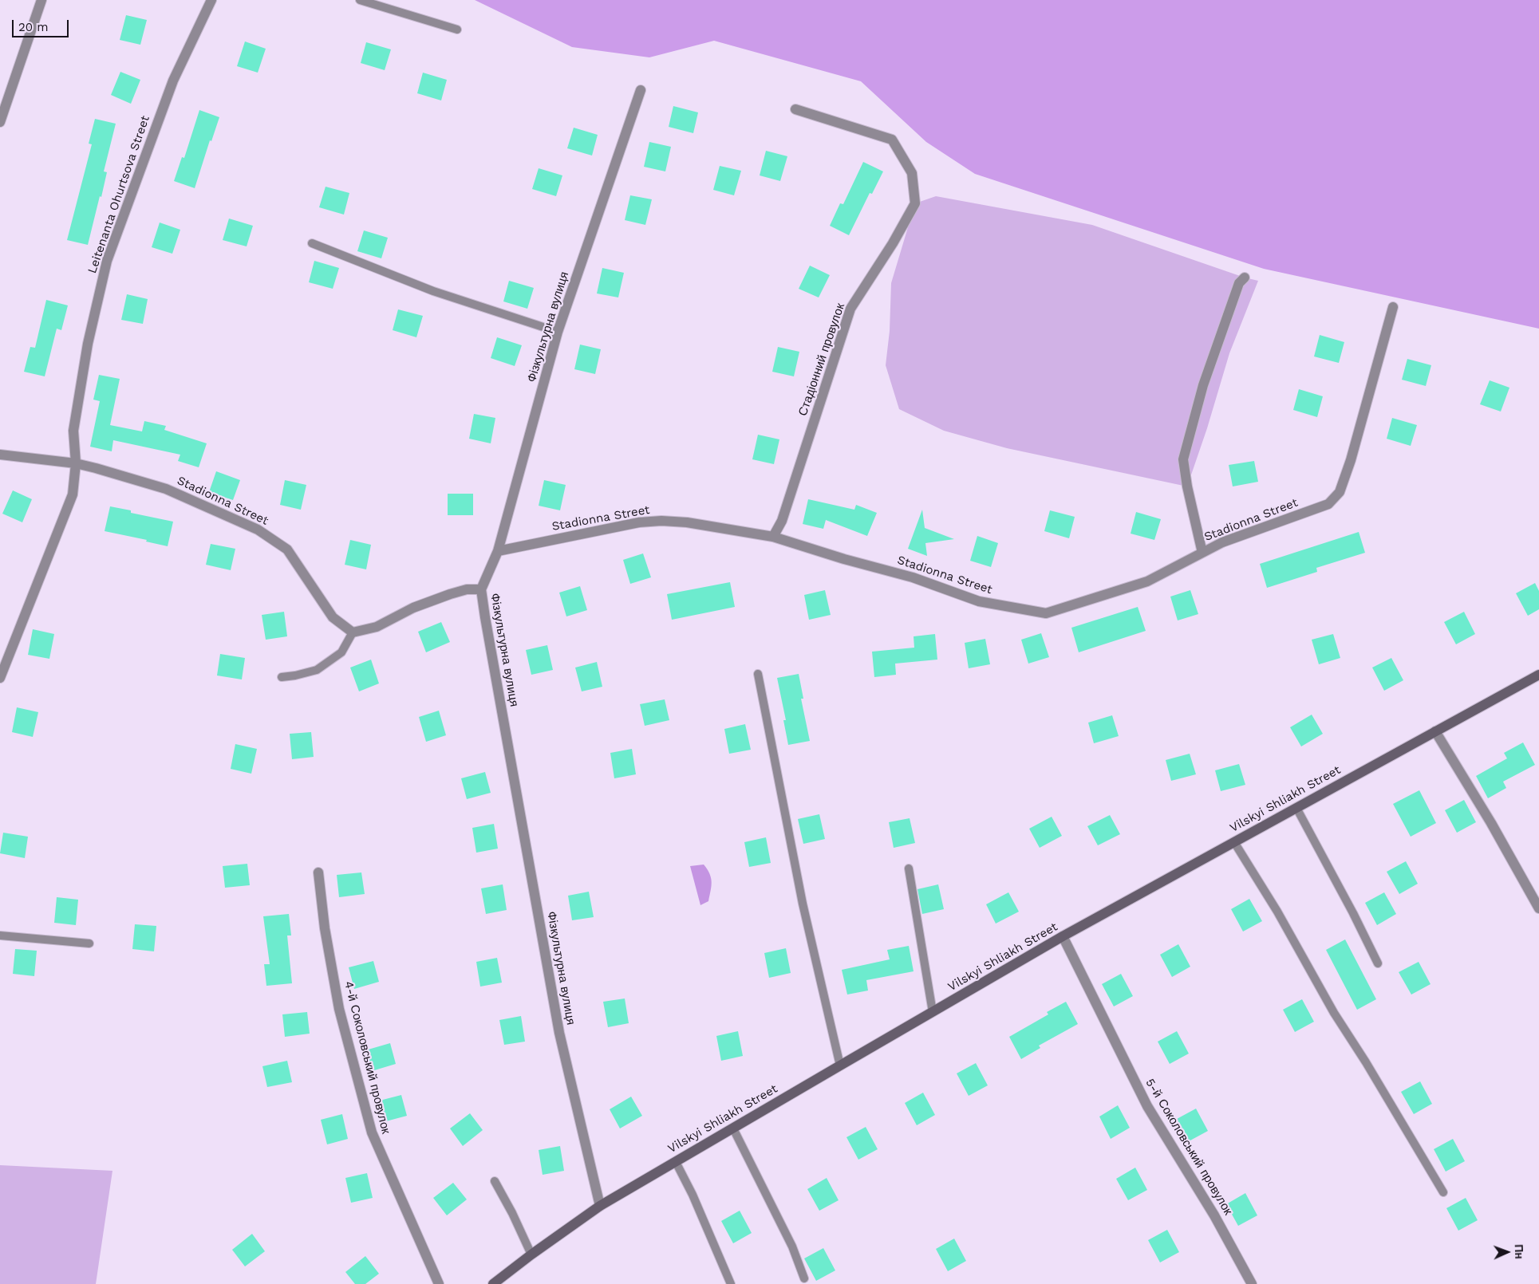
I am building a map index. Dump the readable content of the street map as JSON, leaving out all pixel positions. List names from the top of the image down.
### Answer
{
  "streets": {
    "street": [
      "Leitenanta Ohurtsova Street",
      "Фізкультурна вулиця",
      "Стадіонний провулок",
      "Stadionna Street",
      "Vilskyi Shliakh Street",
      "4-й Соколовський провулок",
      "5-й Соколовський провулок"
    ]
  },
  "crossings": [
    ["Leitenanta Ohurtsova Street", "Stadionna Street"],
    ["Фізкультурна вулиця", "Stadionna Street"],
    ["Фізкультурна вулиця", "Vilskyi Shliakh Street"],
    ["Стадіонний провулок", "Stadionna Street"],
    ["Vilskyi Shliakh Street", "5-й Соколовський провулок"]
  ],
  "scale_bar": "20 m",
  "north": "right"
}
